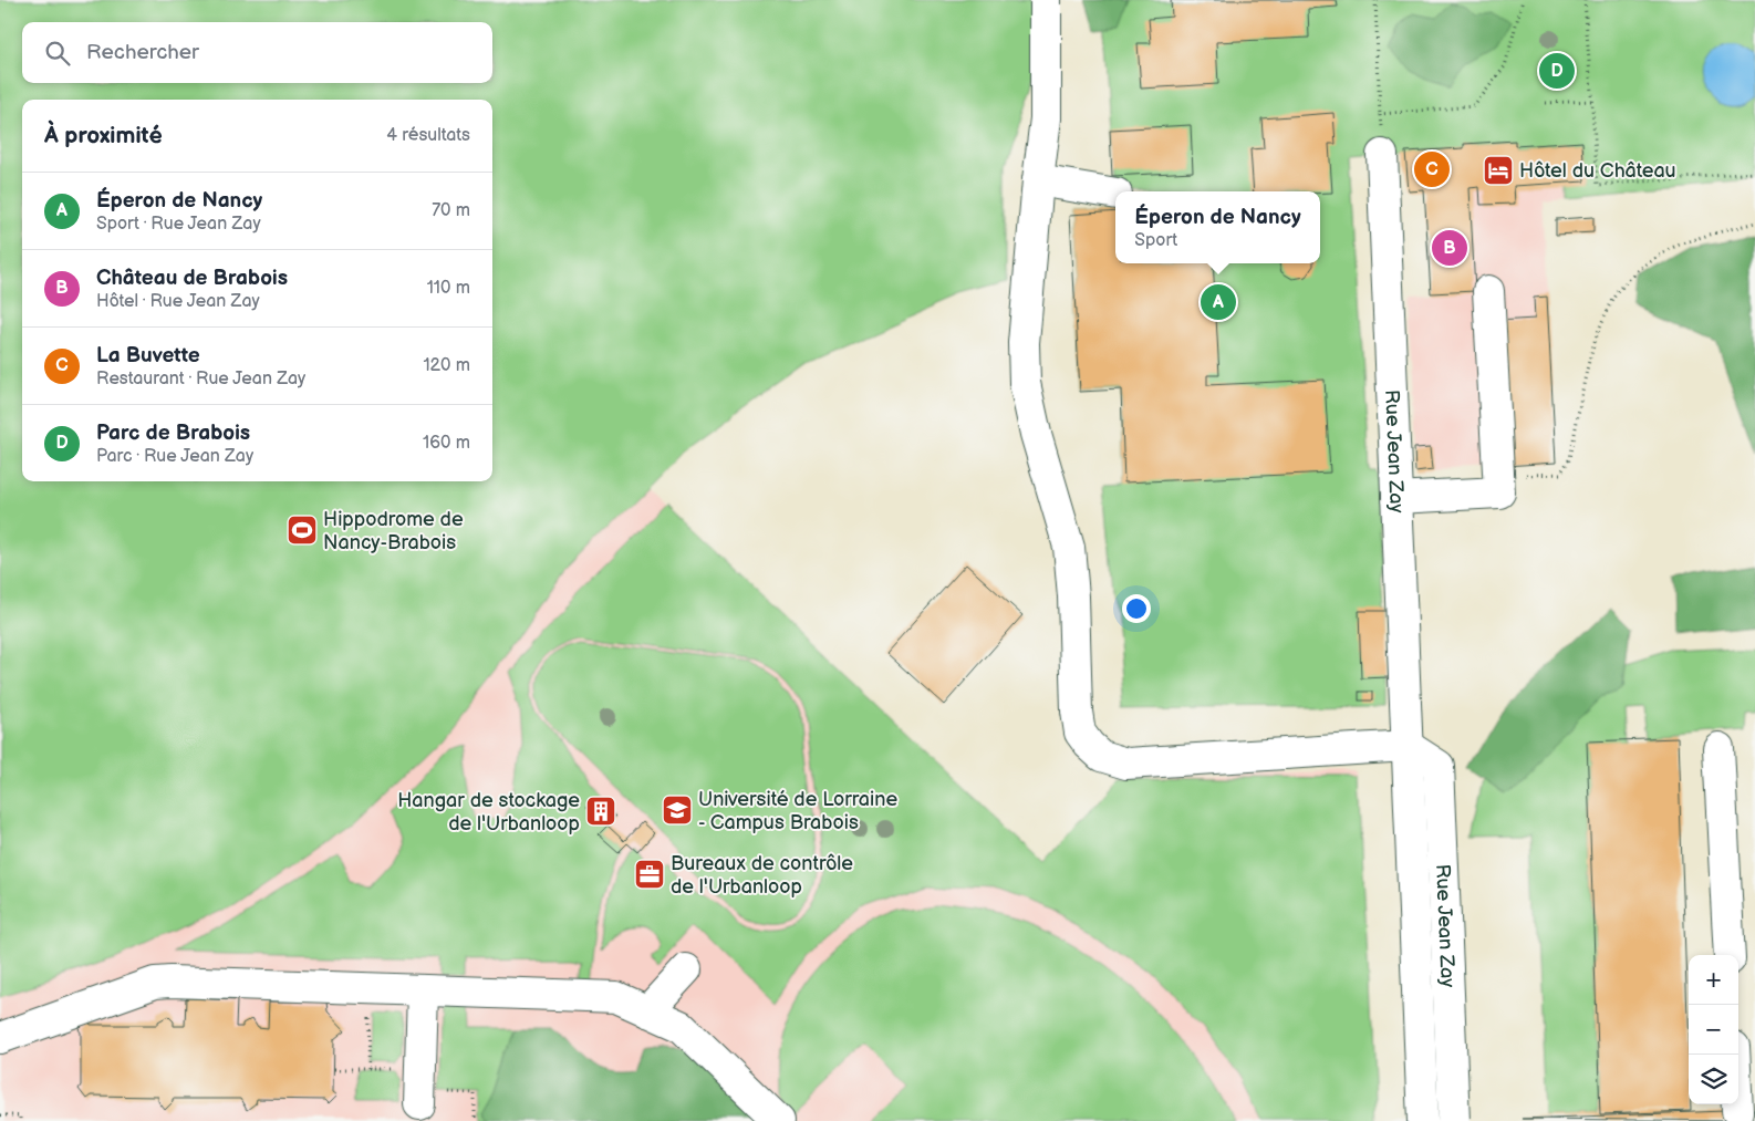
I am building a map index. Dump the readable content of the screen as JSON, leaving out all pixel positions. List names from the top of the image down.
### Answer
{
  "streets": {
    "street": ["Rue Jean Zay"]
  },
  "places": {
    "hotel": ["Hôtel du Château"],
    "sports": ["Hippodrome de Nancy-Brabois"],
    "school or university": ["Université de Lorraine - Campus Brabois"],
    "building": ["Hangar de stockage de l'Urbanloop"],
    "office": ["Bureaux de contrôle de l'Urbanloop"]
  },
  "page": {
    "search": "Rechercher",
    "pins": [
      "D",
      "C",
      "B",
      "A"
    ],
    "heading": ["À proximité", "4 résultats"],
    "list": [
      {
        "mark": "A",
        "name": "Éperon de Nancy",
        "note": "Sport · Rue Jean Zay",
        "value": "70 m"
      },
      {
        "mark": "B",
        "name": "Château de Brabois",
        "note": "Hôtel · Rue Jean Zay",
        "value": "110 m"
      },
      {
        "mark": "C",
        "name": "La Buvette",
        "note": "Restaurant · Rue Jean Zay",
        "value": "120 m"
      },
      {
        "mark": "D",
        "name": "Parc de Brabois",
        "note": "Parc · Rue Jean Zay",
        "value": "160 m"
      }
    ],
    "popup": ["Éperon de Nancy", "Sport"],
    "map_buttons": ["+", "−"]
  }
}
